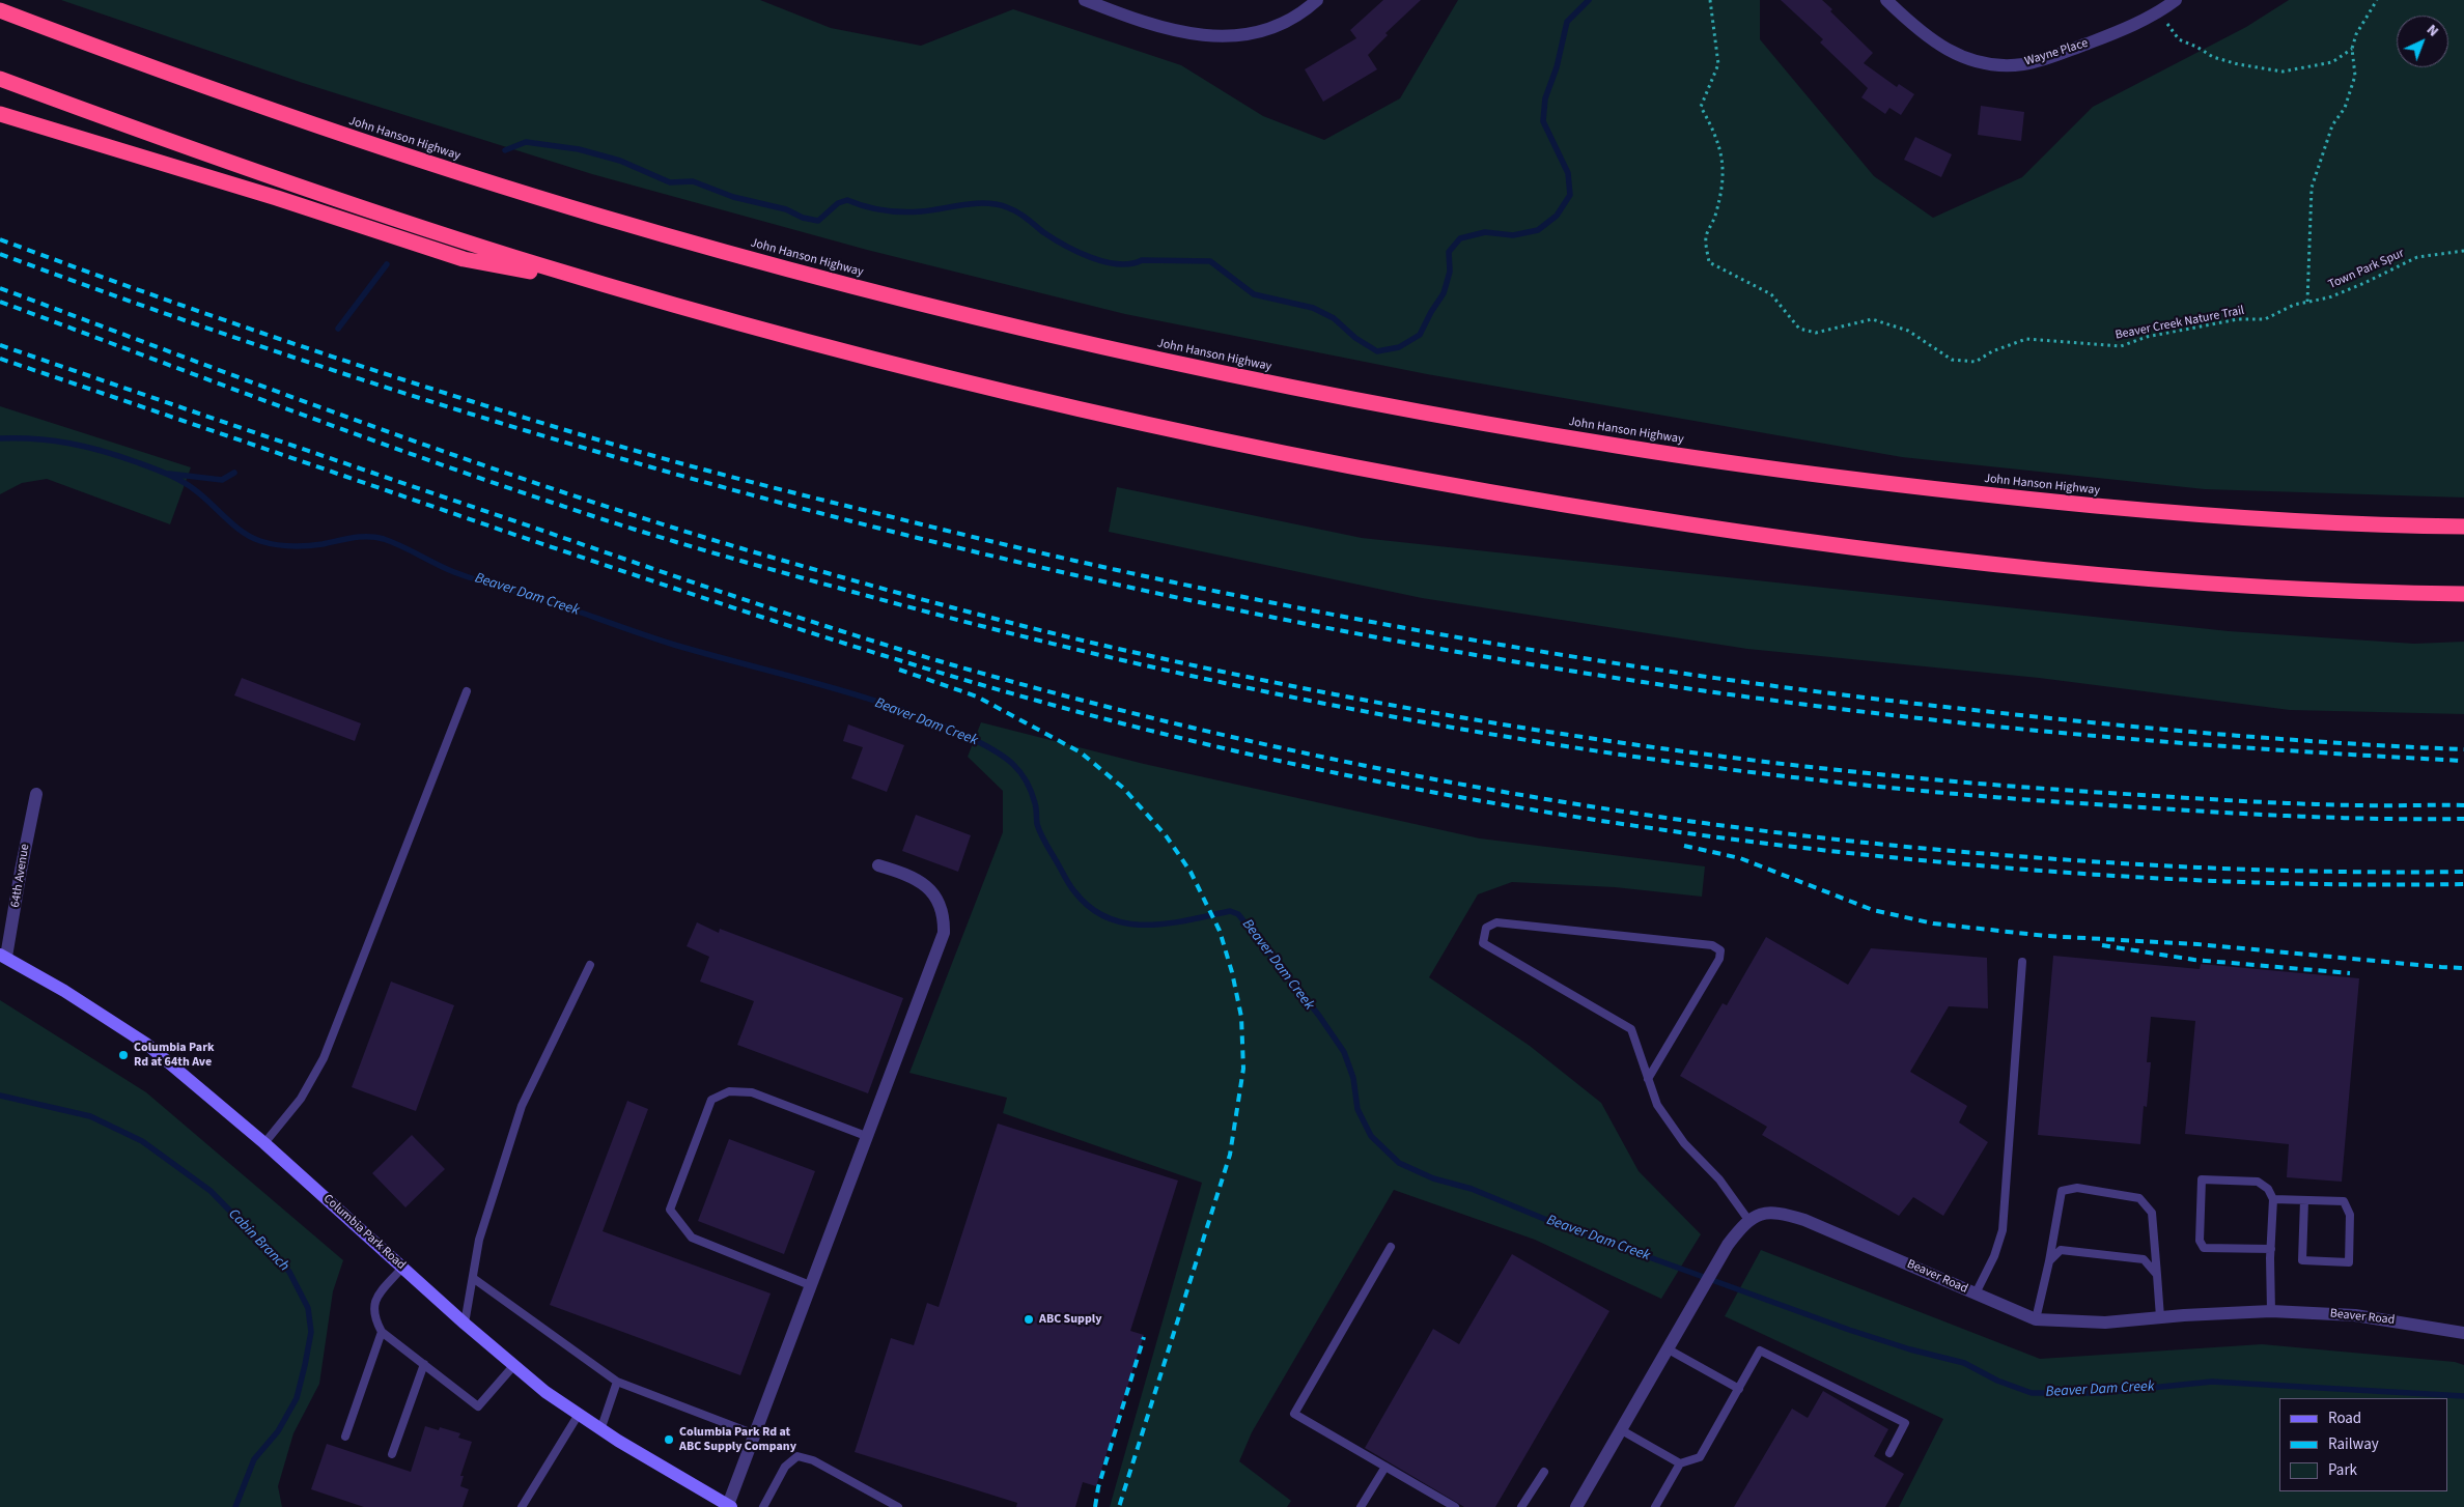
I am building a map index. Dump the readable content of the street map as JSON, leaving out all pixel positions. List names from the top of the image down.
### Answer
{
  "streets": {
    "highway": ["John Hanson Highway"],
    "street": [
      "Wayne Place",
      "64th Avenue",
      "Columbia Park Road",
      "Beaver Road"
    ],
    "path": ["Town Park Spur", "Beaver Creek Nature Trail"]
  },
  "crossings": [
    ["Town Park Spur", "Beaver Creek Nature Trail"],
    ["64th Avenue", "Columbia Park Road"]
  ],
  "water": ["Beaver Dam Creek", "Cabin Branch"],
  "places": ["Columbia Park Rd at 64th Ave", "ABC Supply", "Columbia Park Rd at ABC Supply Company"],
  "legend": ["Road", "Railway", "Park"],
  "north": "top right"
}
